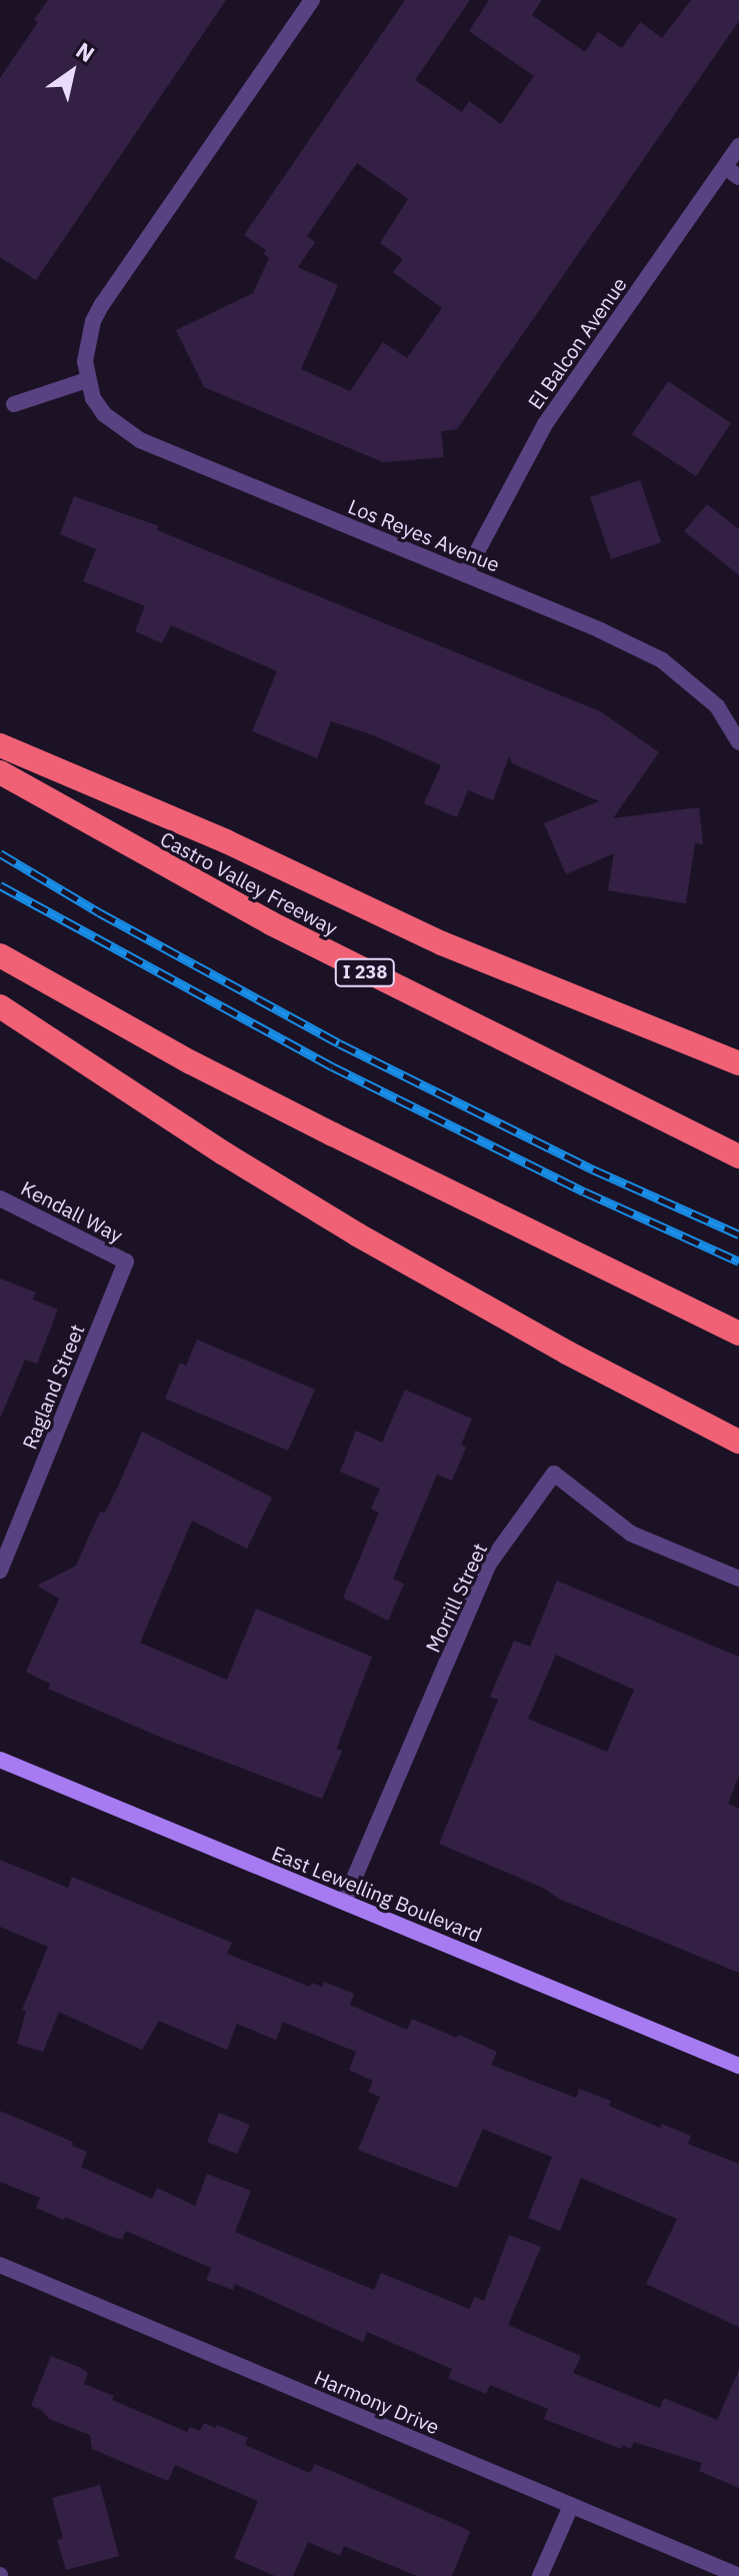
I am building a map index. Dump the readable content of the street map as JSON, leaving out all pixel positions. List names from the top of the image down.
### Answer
{
  "streets": {
    "highway": ["Castro Valley Freeway", "I 238"],
    "main road": ["East Lewelling Boulevard"],
    "street": [
      "El Balcon Avenue",
      "Los Reyes Avenue",
      "Kendall Way",
      "Ragland Street",
      "Morrill Street",
      "Harmony Drive"
    ]
  },
  "crossings": [
    ["El Balcon Avenue", "Los Reyes Avenue"],
    ["Kendall Way", "Ragland Street"],
    ["Morrill Street", "East Lewelling Boulevard"]
  ],
  "north": "top right"
}
